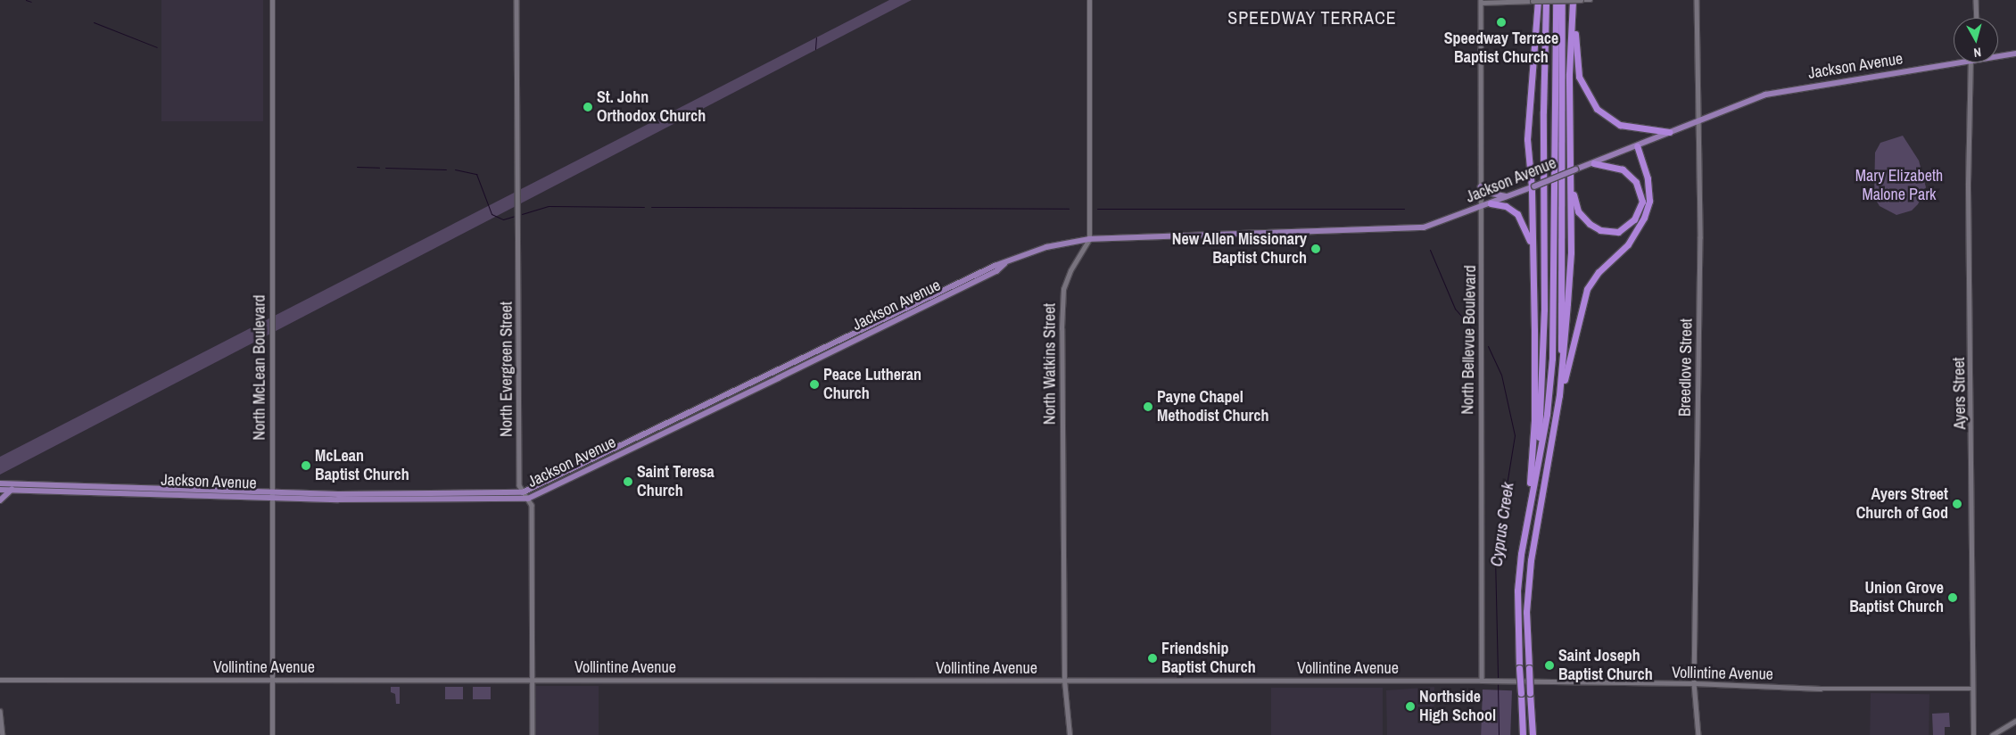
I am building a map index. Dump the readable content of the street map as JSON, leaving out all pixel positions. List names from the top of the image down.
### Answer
{
  "streets": {
    "main road": ["Jackson Avenue", "North Watkins Street", "North McLean Boulevard"],
    "street": [
      "North Bellevue Boulevard",
      "Breedlove Street",
      "North Evergreen Street",
      "Ayers Street",
      "Vollintine Avenue"
    ]
  },
  "crossings": [
    ["Jackson Avenue", "North Bellevue Boulevard"],
    ["Jackson Avenue", "North Watkins Street"],
    ["Jackson Avenue", "North McLean Boulevard"],
    ["Jackson Avenue", "Breedlove Street"],
    ["Jackson Avenue", "North Evergreen Street"],
    ["North Bellevue Boulevard", "Vollintine Avenue"],
    ["North Watkins Street", "Vollintine Avenue"],
    ["North McLean Boulevard", "Vollintine Avenue"],
    ["Breedlove Street", "Vollintine Avenue"],
    ["Ayers Street", "Vollintine Avenue"]
  ],
  "districts": ["SPEEDWAY TERRACE"],
  "water": ["Cyprus Creek"],
  "parks": ["Mary Elizabeth Malone Park"],
  "places": [
    "Speedway Terrace Baptist Church",
    "St. John Orthodox Church",
    "New Allen Missionary Baptist Church",
    "Peace Lutheran Church",
    "Payne Chapel Methodist Church",
    "McLean Baptist Church",
    "Saint Teresa Church",
    "Ayers Street Church of God",
    "Union Grove Baptist Church",
    "Friendship Baptist Church",
    "Saint Joseph Baptist Church",
    "Northside High School"
  ],
  "north": "bottom"
}
